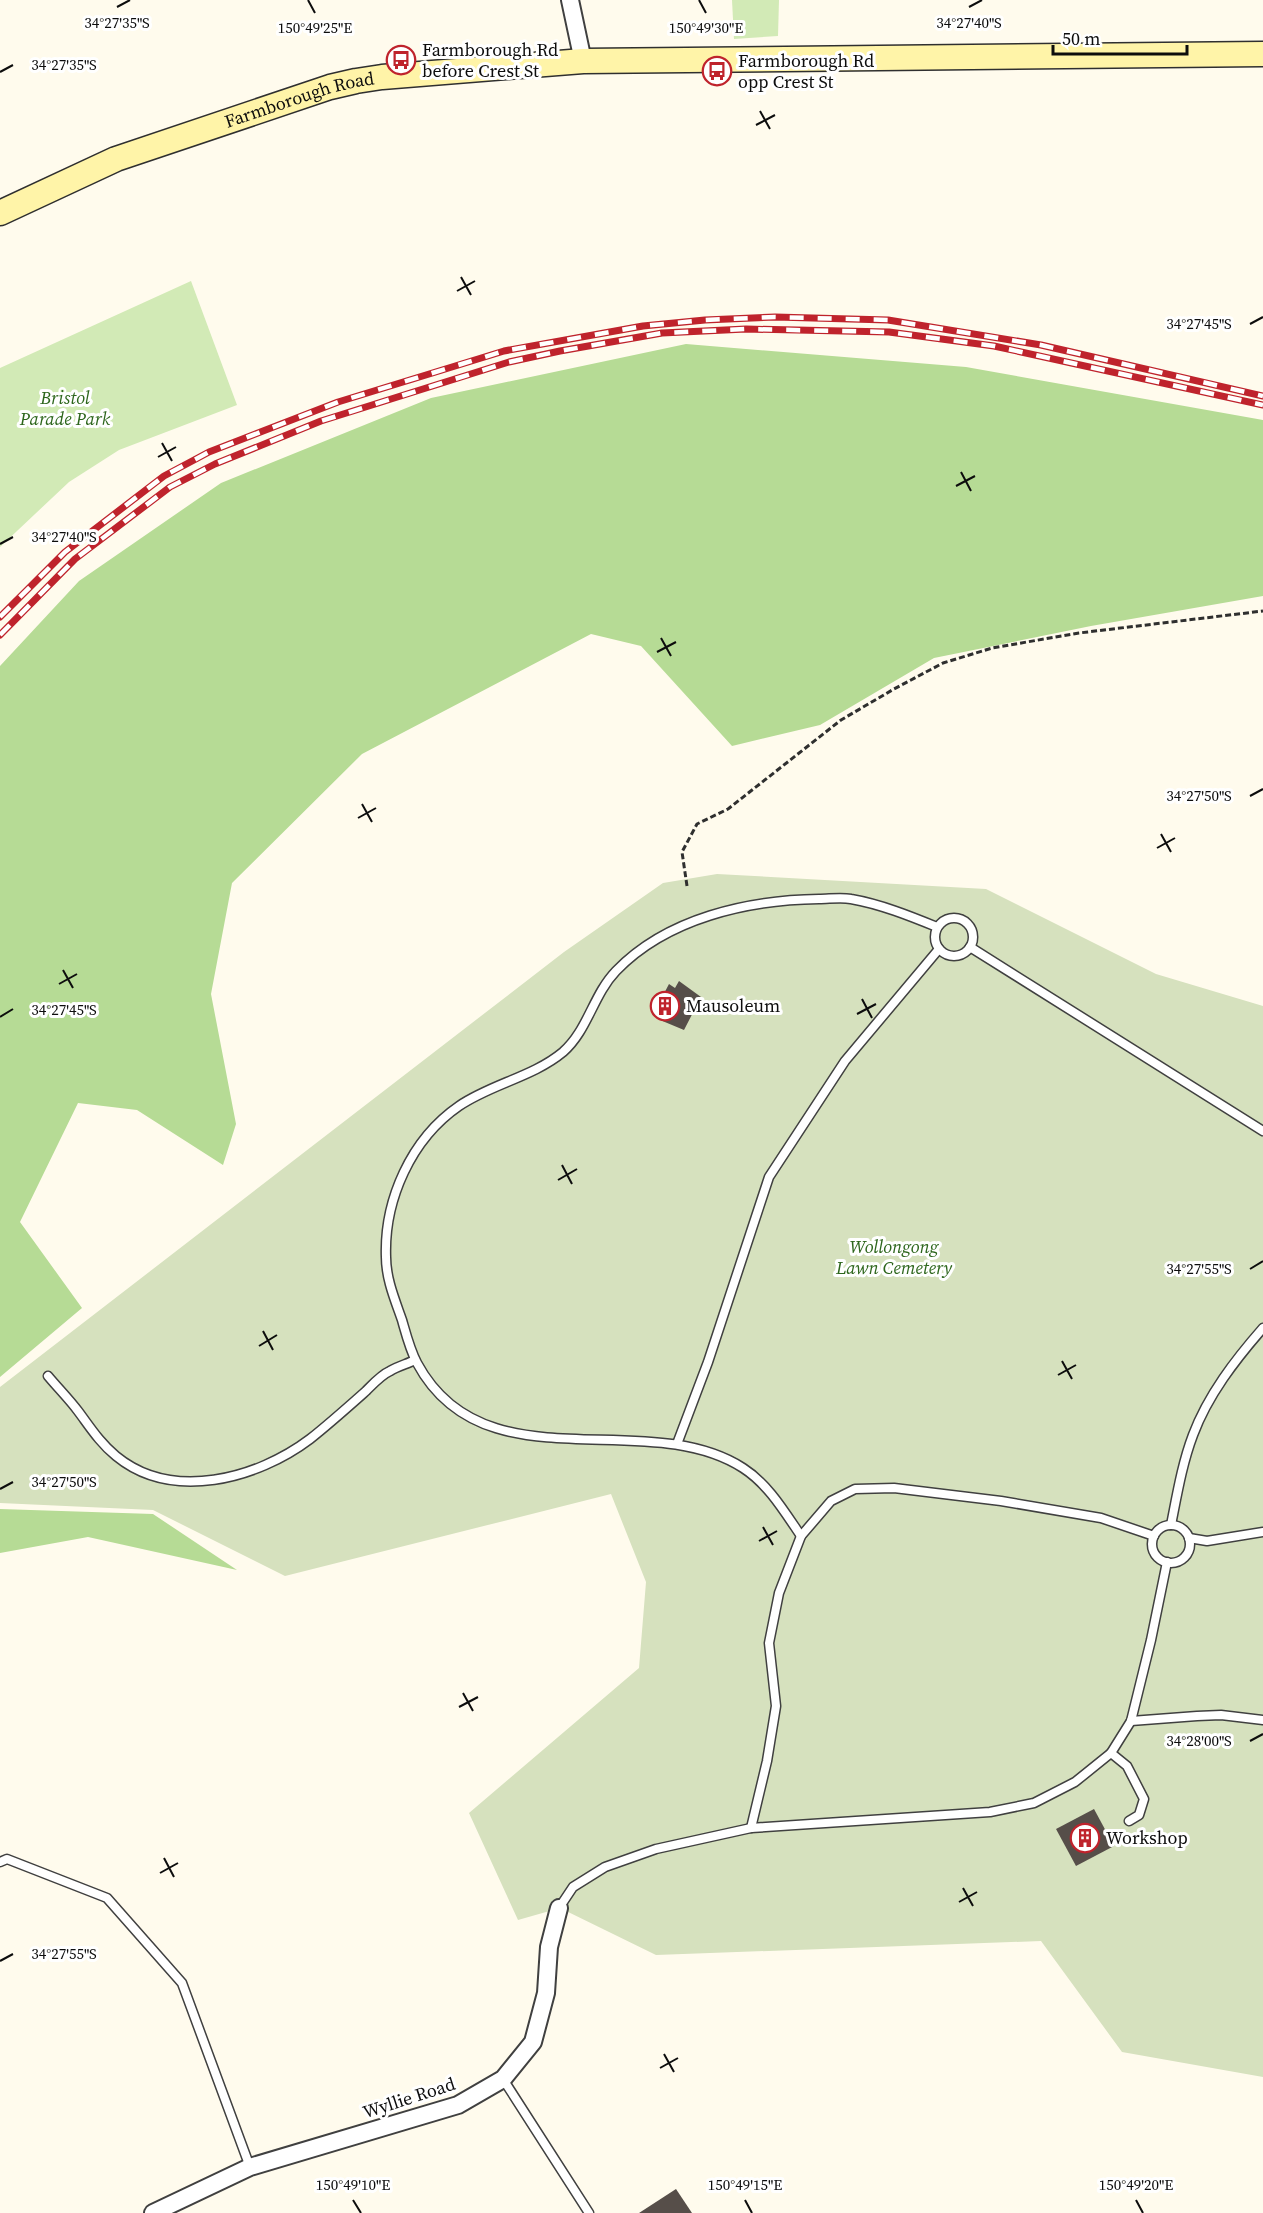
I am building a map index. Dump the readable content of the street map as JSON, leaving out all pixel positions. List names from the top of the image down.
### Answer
{
  "streets": {
    "street": ["Farmborough Road", "Wyllie Road"]
  },
  "parks": ["Bristol Parade Park", "Wollongong Lawn Cemetery"],
  "places": {
    "bus stop": ["Farmborough Rd before Crest St", "Farmborough Rd opp Crest St"],
    "building": ["Mausoleum", "Workshop"]
  },
  "scale_bar": "50 m",
  "coordinates": [
    "34°27'40\"S",
    "34°27'35\"S",
    "150°49'25\"E",
    "150°49'30\"E",
    "34°27'45\"S",
    "34°27'50\"S",
    "34°27'55\"S",
    "34°28'00\"S",
    "150°49'10\"E",
    "150°49'15\"E",
    "150°49'20\"E"
  ]
}
